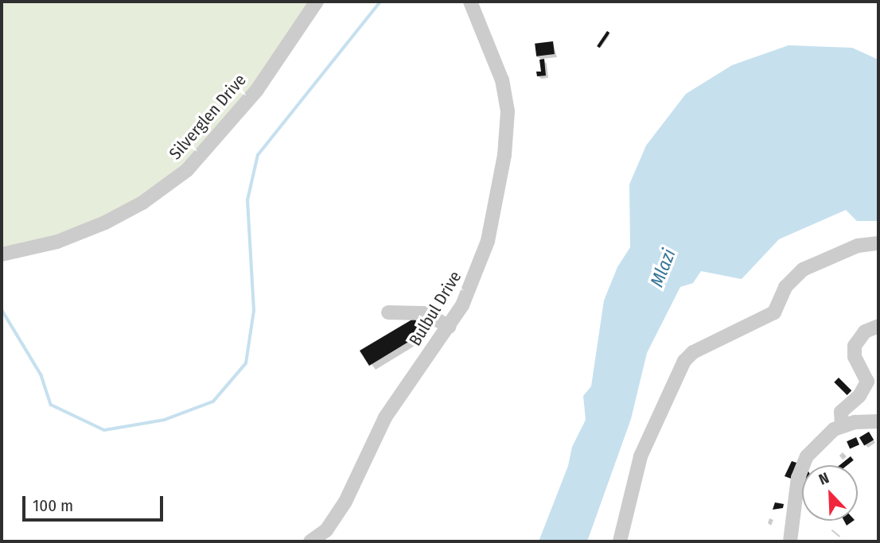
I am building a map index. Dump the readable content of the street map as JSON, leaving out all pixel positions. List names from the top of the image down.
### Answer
{
  "streets": {
    "street": ["Silverglen Drive", "Bulbul Drive"]
  },
  "water": ["Mlazi"],
  "scale_bar": "100 m",
  "north": "top left"
}
